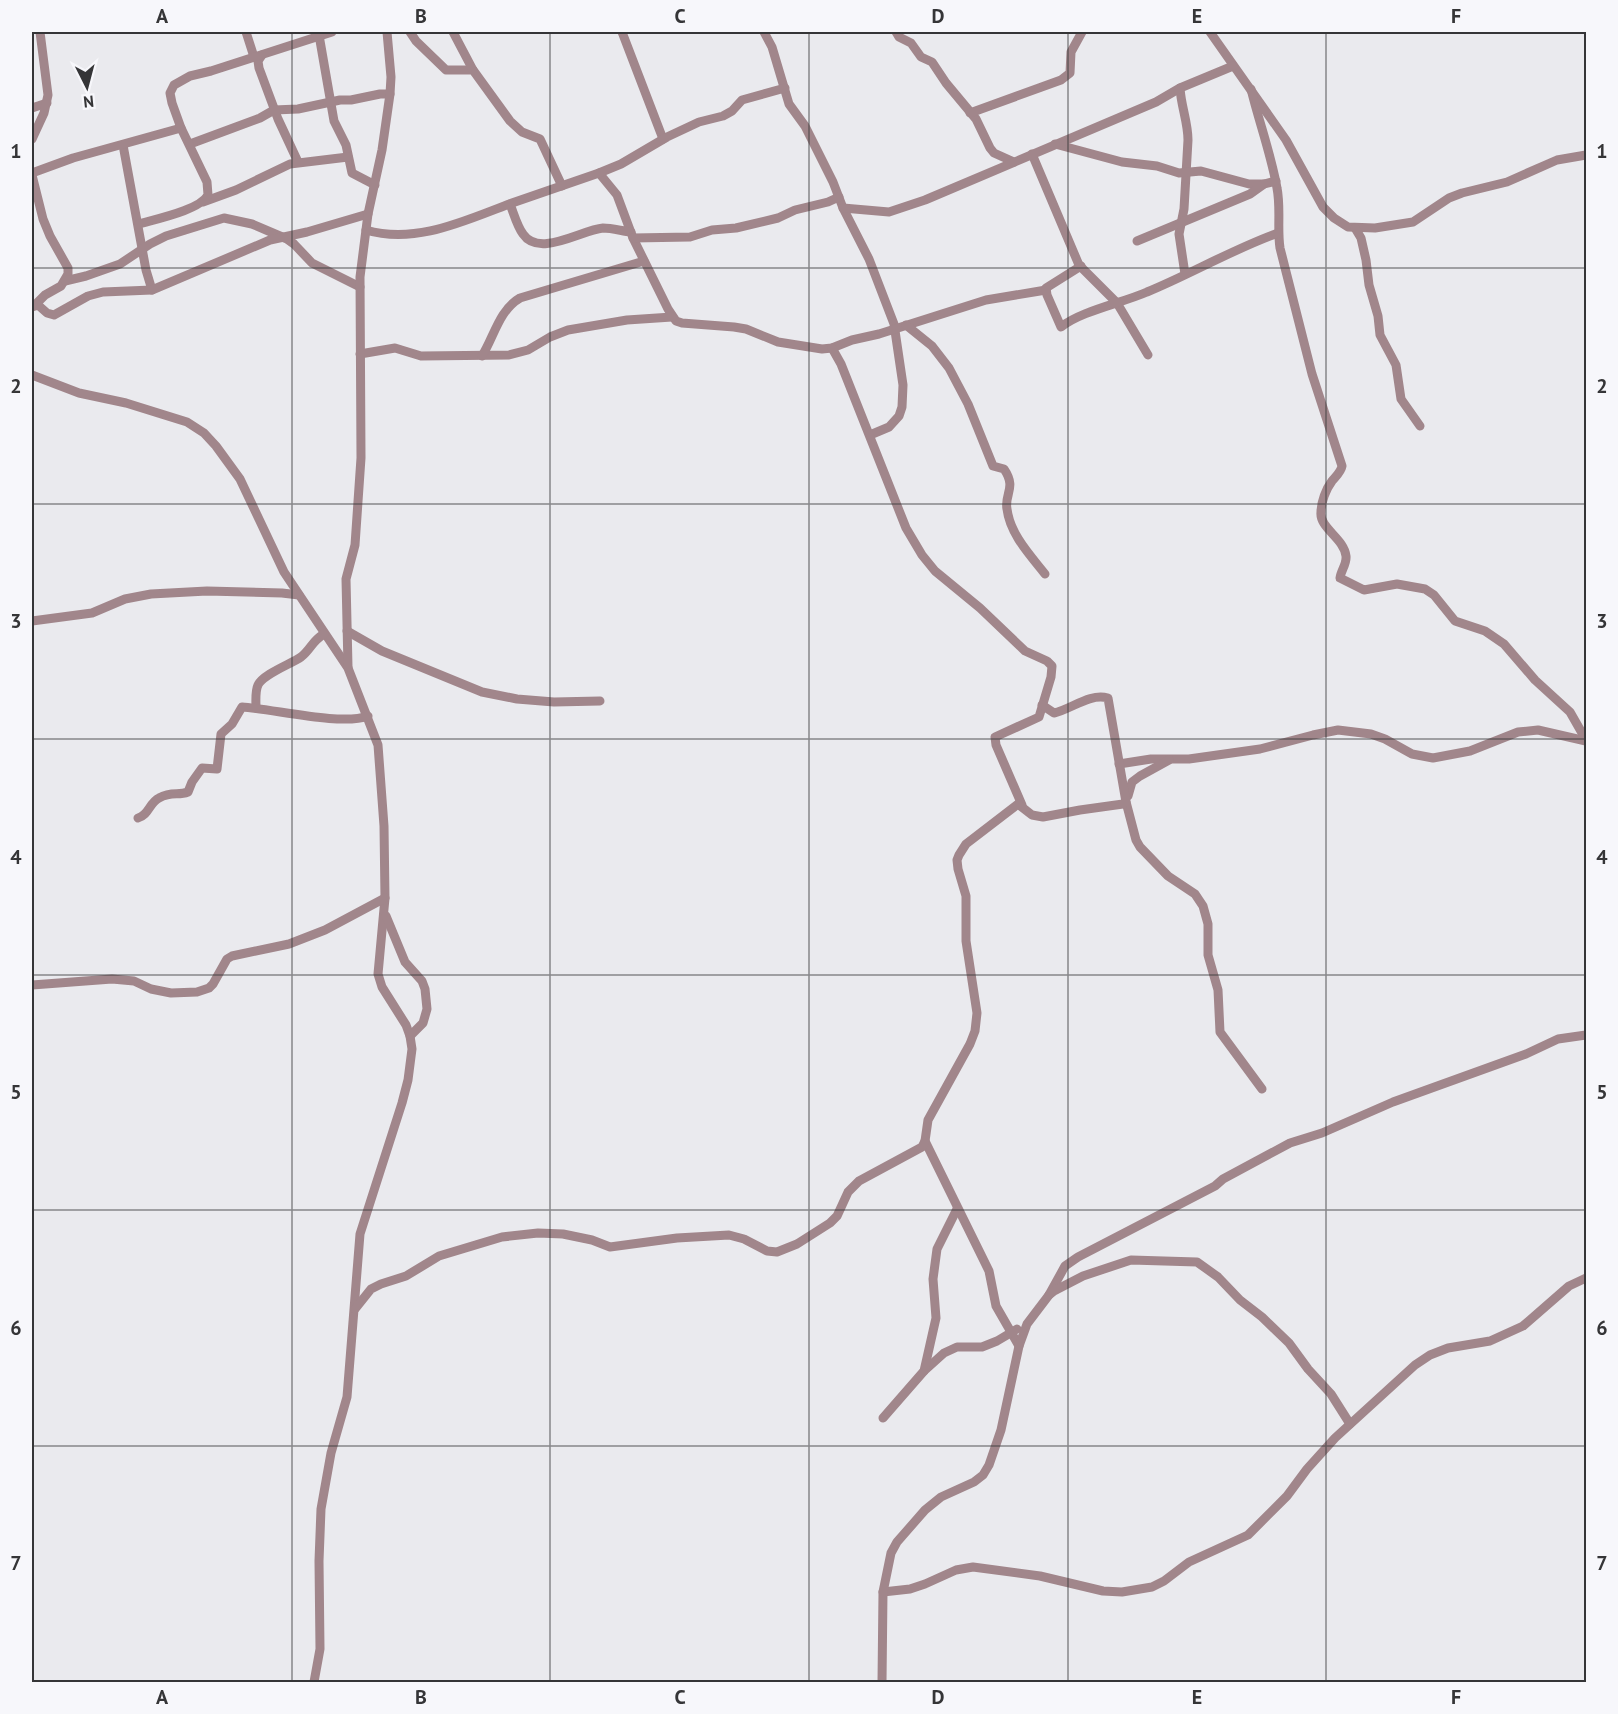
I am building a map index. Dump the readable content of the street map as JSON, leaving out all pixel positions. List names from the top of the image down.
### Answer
{
  "north": "bottom",
  "grid": {
    "columns": [
      "A",
      "B",
      "C",
      "D",
      "E",
      "F"
    ],
    "rows": [
      "1",
      "2",
      "3",
      "4",
      "5",
      "6",
      "7"
    ]
  }
}
